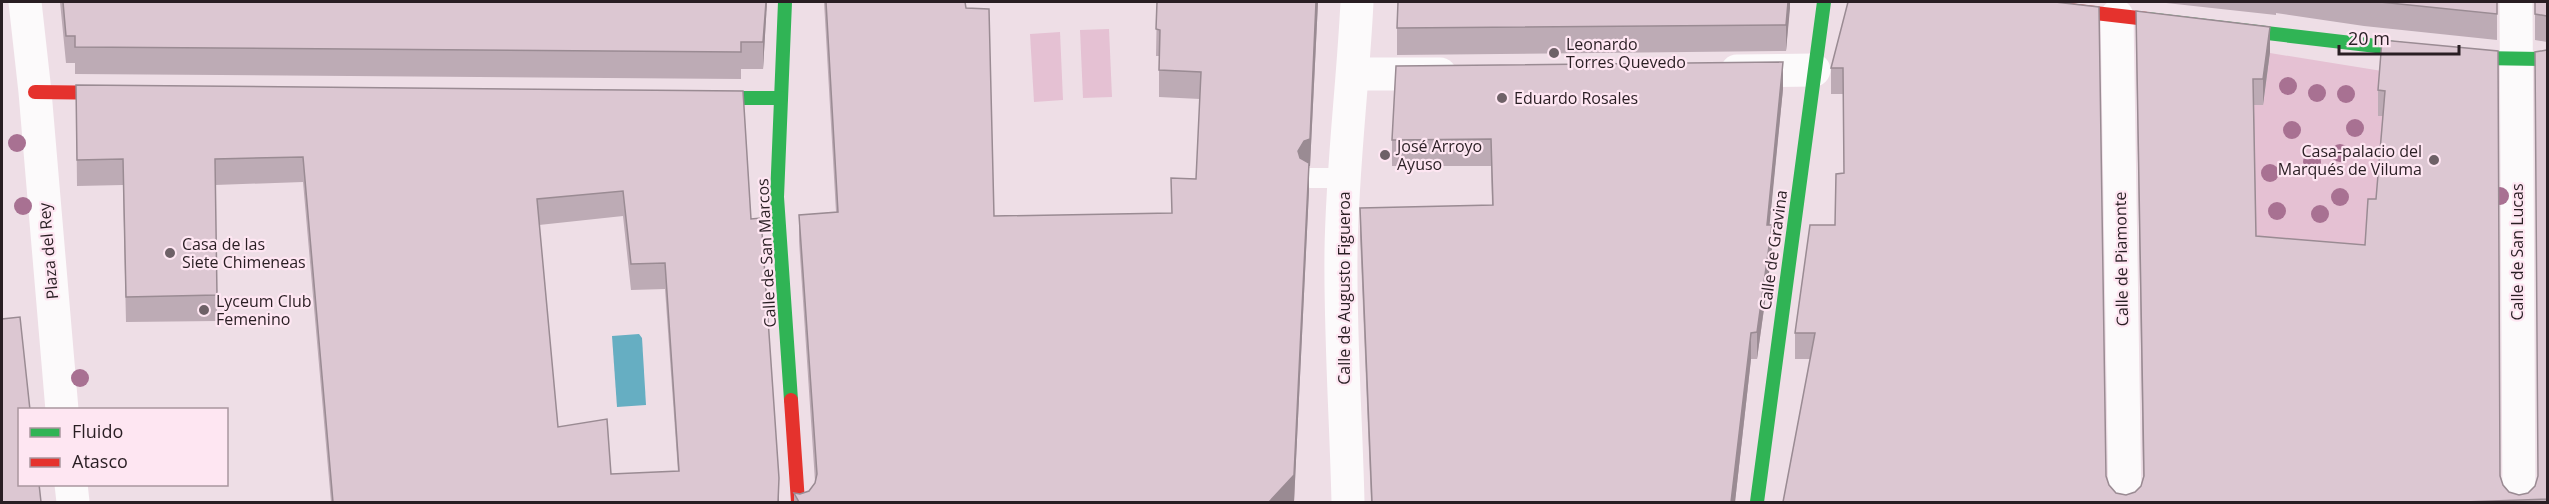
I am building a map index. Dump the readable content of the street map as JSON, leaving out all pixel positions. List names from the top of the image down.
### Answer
{
  "streets": {
    "street": [
      "Calle de Gravina",
      "Plaza del Rey",
      "Calle de San Lucas",
      "Calle de San Marcos",
      "Calle de Piamonte",
      "Calle de Augusto Figueroa"
    ]
  },
  "places": [
    "Leonardo Torres Quevedo",
    "Eduardo Rosales",
    "José Arroyo Ayuso",
    "Casa-palacio del Marqués de Viluma",
    "Casa de las Siete Chimeneas",
    "Lyceum Club Femenino"
  ],
  "legend": ["Fluido", "Atasco"],
  "scale_bar": "20 m"
}
